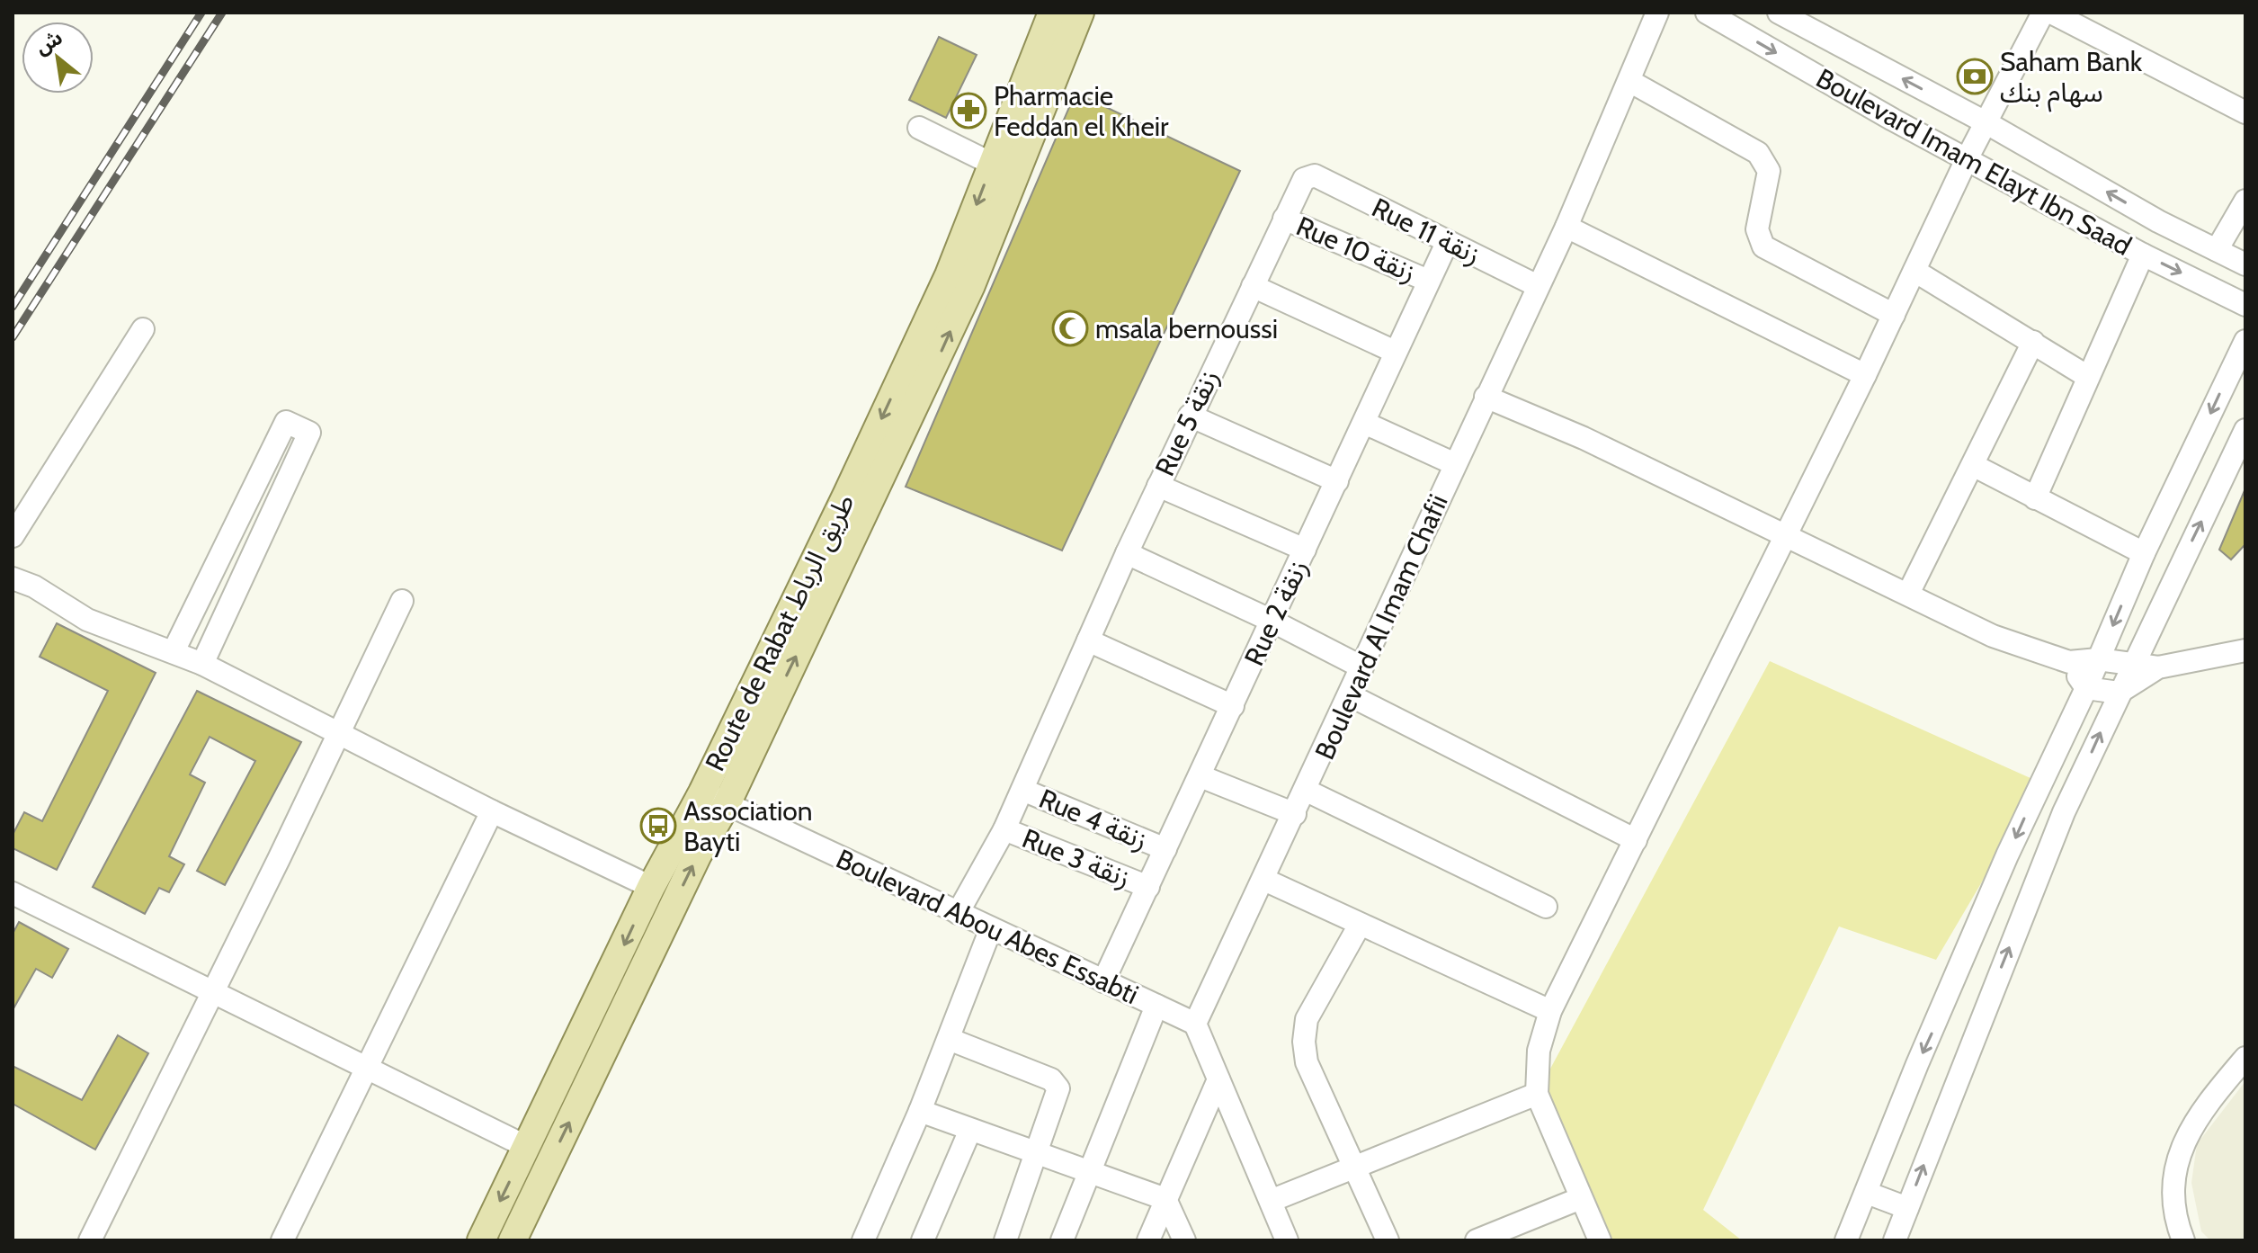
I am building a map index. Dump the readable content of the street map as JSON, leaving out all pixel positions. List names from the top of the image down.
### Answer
{
  "streets": {
    "main road": ["Route de Rabat طريق الرباط"],
    "street": [
      "Boulevard Imam Elayt Ibn Saad",
      "Rue 11 زنقة",
      "Rue 10 زنقة",
      "Rue 5 زنقة",
      "Rue 2 زنقة",
      "Boulevard Al Imam Chafii",
      "Rue 4 زنقة",
      "Rue 3 زنقة",
      "Boulevard Abou Abes Essabti"
    ]
  },
  "crossings": [
    ["Rue 11 زنقة", "Rue 5 زنقة"],
    ["Rue 11 زنقة", "Rue 2 زنقة"],
    ["Rue 11 زنقة", "Boulevard Al Imam Chafii"],
    ["Rue 10 زنقة", "Rue 5 زنقة"],
    ["Rue 10 زنقة", "Rue 2 زنقة"],
    ["Rue 5 زنقة", "Rue 4 زنقة"],
    ["Rue 5 زنقة", "Rue 3 زنقة"],
    ["Rue 5 زنقة", "Boulevard Abou Abes Essabti"],
    ["Rue 2 زنقة", "Rue 4 زنقة"],
    ["Rue 2 زنقة", "Rue 3 زنقة"],
    ["Rue 2 زنقة", "Boulevard Abou Abes Essabti"],
    ["Boulevard Al Imam Chafii", "Boulevard Abou Abes Essabti"],
    ["Route de Rabat طريق الرباط", "Boulevard Abou Abes Essabti"]
  ],
  "places": {
    "bank": ["Saham Bank سهام بنك"],
    "pharmacy": ["Pharmacie Feddan el Kheir"],
    "mosque": ["msala bernoussi"],
    "bus stop": ["Association Bayti"]
  },
  "north": "top left"
}
